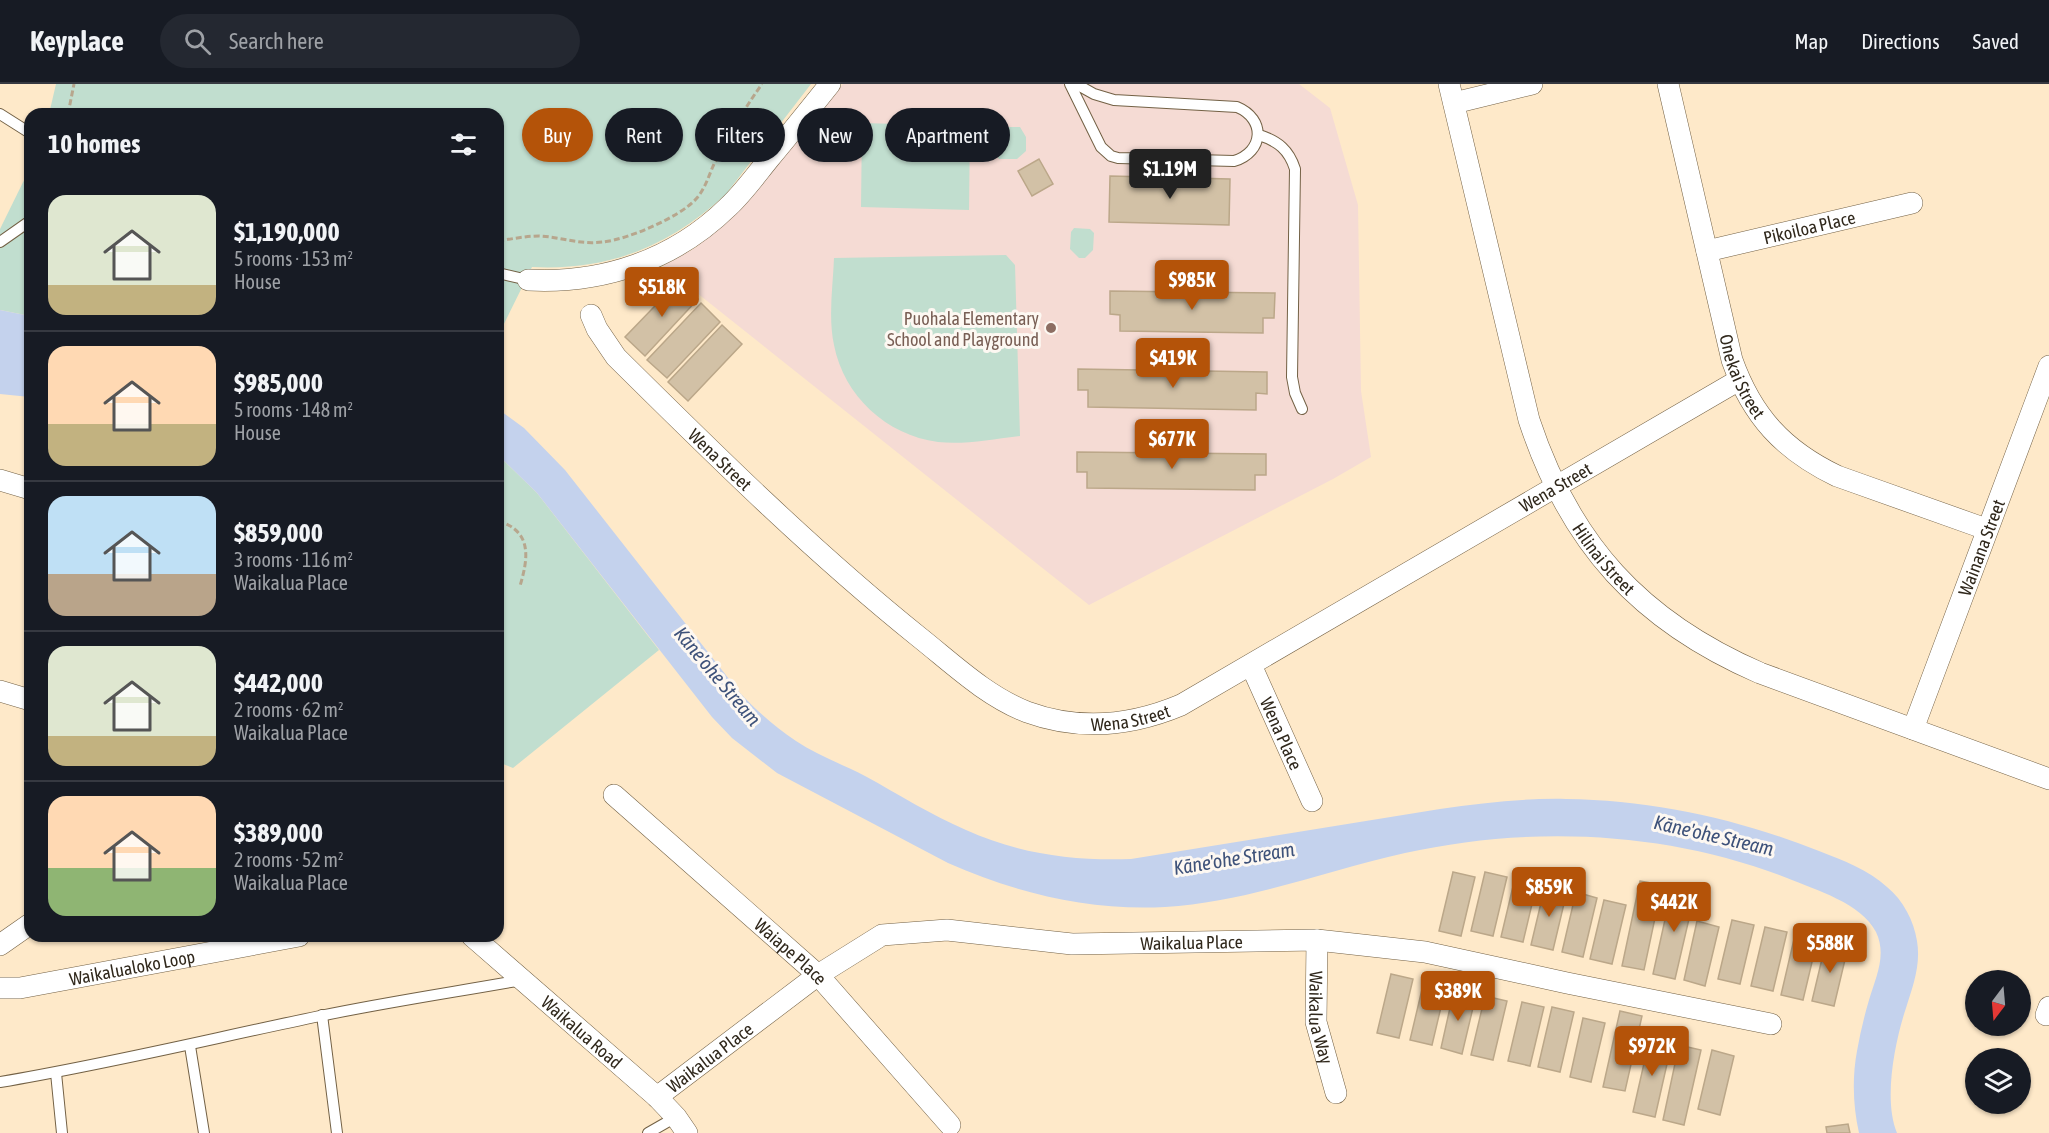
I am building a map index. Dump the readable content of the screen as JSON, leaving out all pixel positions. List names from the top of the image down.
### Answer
{
  "streets": {
    "street": [
      "Pikoiloa Place",
      "Onekai Street",
      "Wena Street",
      "Wainana Street",
      "Hilinai Street",
      "Wena Place",
      "Waikalua Place",
      "Waiape Place",
      "Waikalualoko Loop",
      "Waikalua Way",
      "Waikalua Road"
    ]
  },
  "crossings": [
    ["Pikoiloa Place", "Onekai Street"],
    ["Onekai Street", "Wena Street"],
    ["Onekai Street", "Wainana Street"],
    ["Wena Street", "Hilinai Street"],
    ["Wena Street", "Wena Place"],
    ["Wainana Street", "Hilinai Street"],
    ["Waikalua Place", "Waiape Place"],
    ["Waikalua Place", "Waikalua Way"],
    ["Waikalua Place", "Waikalua Road"]
  ],
  "water": ["Kāne'ohe Stream"],
  "places": ["Puohala Elementary School and Playground"],
  "north": "bottom",
  "page": {
    "header": "Keyplace",
    "search": "Search here",
    "nav": ["Map", "Directions", "Saved"],
    "chip": [
      "Buy",
      "Rent",
      "Filters",
      "New",
      "Apartment"
    ],
    "heading": "10 homes",
    "price": [
      "$1.19M",
      "$985K",
      "$518K",
      "$419K",
      "$677K",
      "$859K",
      "$442K",
      "$588K",
      "$389K",
      "$972K"
    ],
    "list": [
      {
        "name": "$1,190,000",
        "note": "5 rooms · 153 m² · House"
      },
      {
        "name": "$985,000",
        "note": "5 rooms · 148 m² · House"
      },
      {
        "name": "$859,000",
        "note": "3 rooms · 116 m² · Waikalua Place"
      },
      {
        "name": "$442,000",
        "note": "2 rooms · 62 m² · Waikalua Place"
      },
      {
        "name": "$389,000",
        "note": "2 rooms · 52 m² · Waikalua Place"
      }
    ]
  }
}
